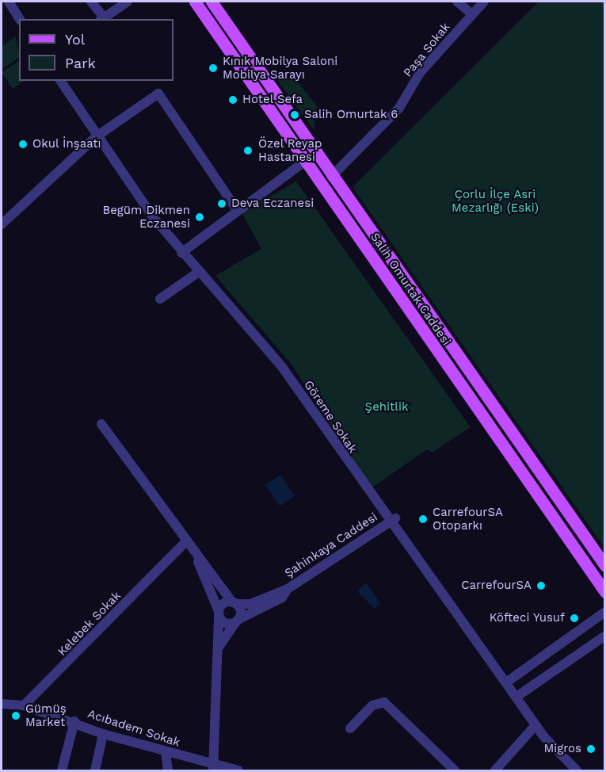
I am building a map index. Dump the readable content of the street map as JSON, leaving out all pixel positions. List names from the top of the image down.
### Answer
{
  "streets": {
    "main road": ["Salih Omurtak Caddesi"],
    "street": [
      "Paşa Sokak",
      "Göreme Sokak",
      "Şahinkaya Caddesi",
      "Kelebek Sokak",
      "Acıbadem Sokak"
    ]
  },
  "crossings": [
    ["Paşa Sokak", "Salih Omurtak Caddesi"],
    ["Göreme Sokak", "Şahinkaya Caddesi"],
    ["Kelebek Sokak", "Acıbadem Sokak"]
  ],
  "parks": ["Çorlu İlçe Asri Mezarlığı (Eski)", "Şehitlik"],
  "places": [
    "Kınık Mobilya Saloni Mobilya Sarayı",
    "Hotel Sefa",
    "Salih Omurtak 6",
    "Okul İnşaatı",
    "Özel Reyap Hastanesi",
    "Deva Eczanesi",
    "Begüm Dikmen Eczanesi",
    "CarrefourSA Otoparkı",
    "CarrefourSA",
    "Köfteci Yusuf",
    "Gümüş Market",
    "Migros"
  ],
  "legend": ["Yol", "Park"]
}
